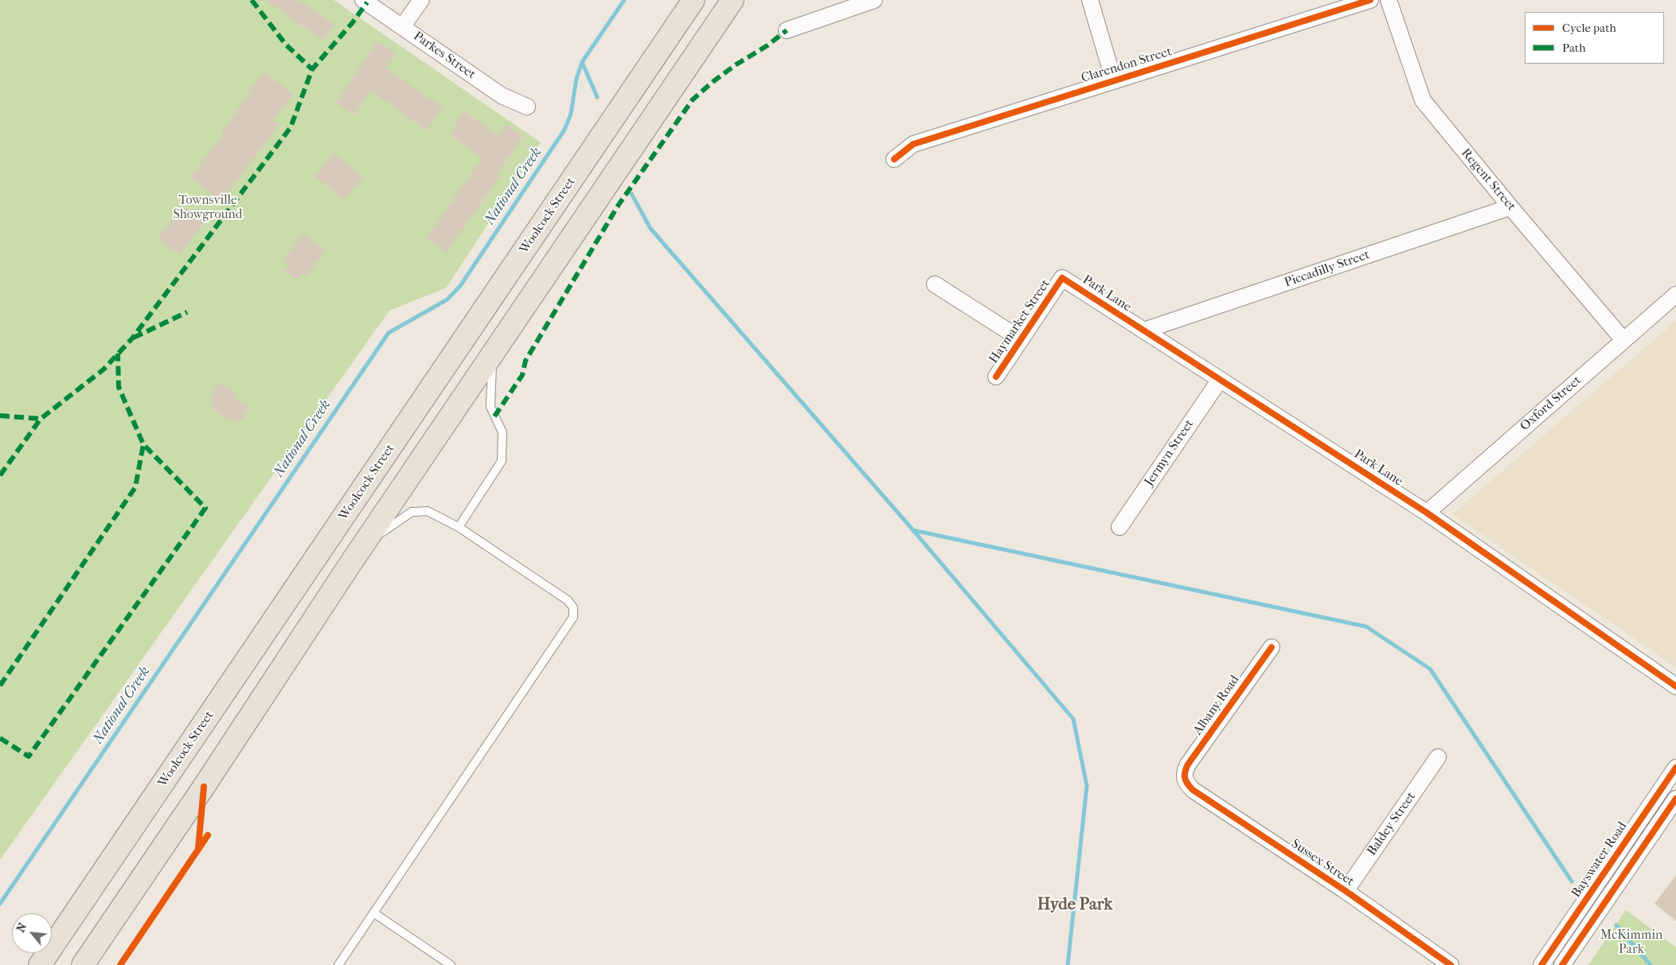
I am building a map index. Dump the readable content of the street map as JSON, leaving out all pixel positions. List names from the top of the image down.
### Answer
{
  "streets": {
    "main road": ["Woolcock Street"],
    "street": [
      "Parkes Street",
      "Clarendon Street",
      "Regent Street",
      "Piccadilly Street",
      "Park Lane",
      "Haymarket Street",
      "Oxford Street",
      "Jermyn Street",
      "Albany Road",
      "Baldey Street",
      "Bayswater Road",
      "Sussex Street"
    ]
  },
  "crossings": [
    ["Regent Street", "Piccadilly Street"],
    ["Regent Street", "Oxford Street"],
    ["Piccadilly Street", "Park Lane"],
    ["Park Lane", "Haymarket Street"],
    ["Park Lane", "Oxford Street"],
    ["Park Lane", "Jermyn Street"],
    ["Albany Road", "Sussex Street"],
    ["Baldey Street", "Sussex Street"]
  ],
  "districts": ["Hyde Park"],
  "water": ["National Creek"],
  "parks": ["Townsville Showground", "McKimmin Park"],
  "legend": ["Cycle path", "Path"],
  "north": "top left"
}
